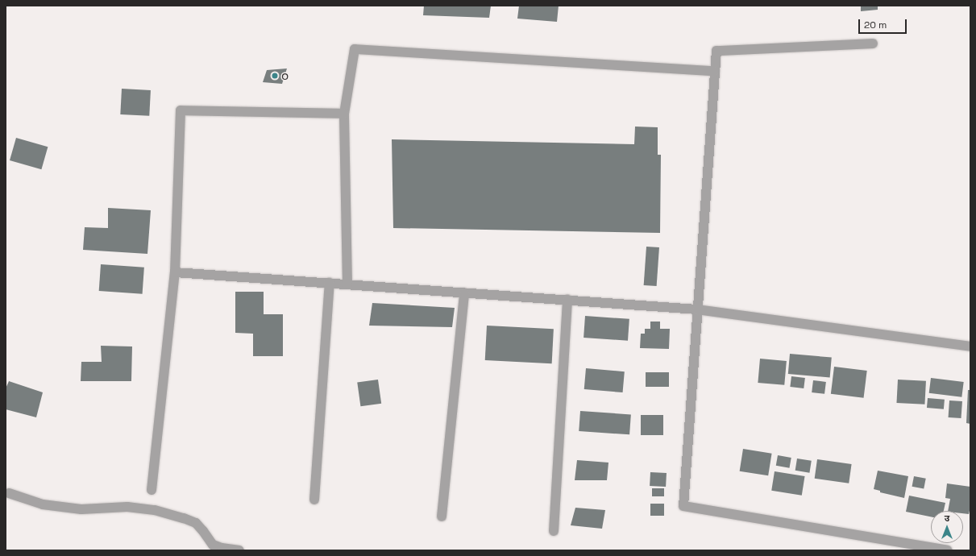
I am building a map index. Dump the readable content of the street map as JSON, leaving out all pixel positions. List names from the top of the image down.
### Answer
{
  "places": ["o"],
  "scale_bar": "20 m",
  "north": "top"
}
